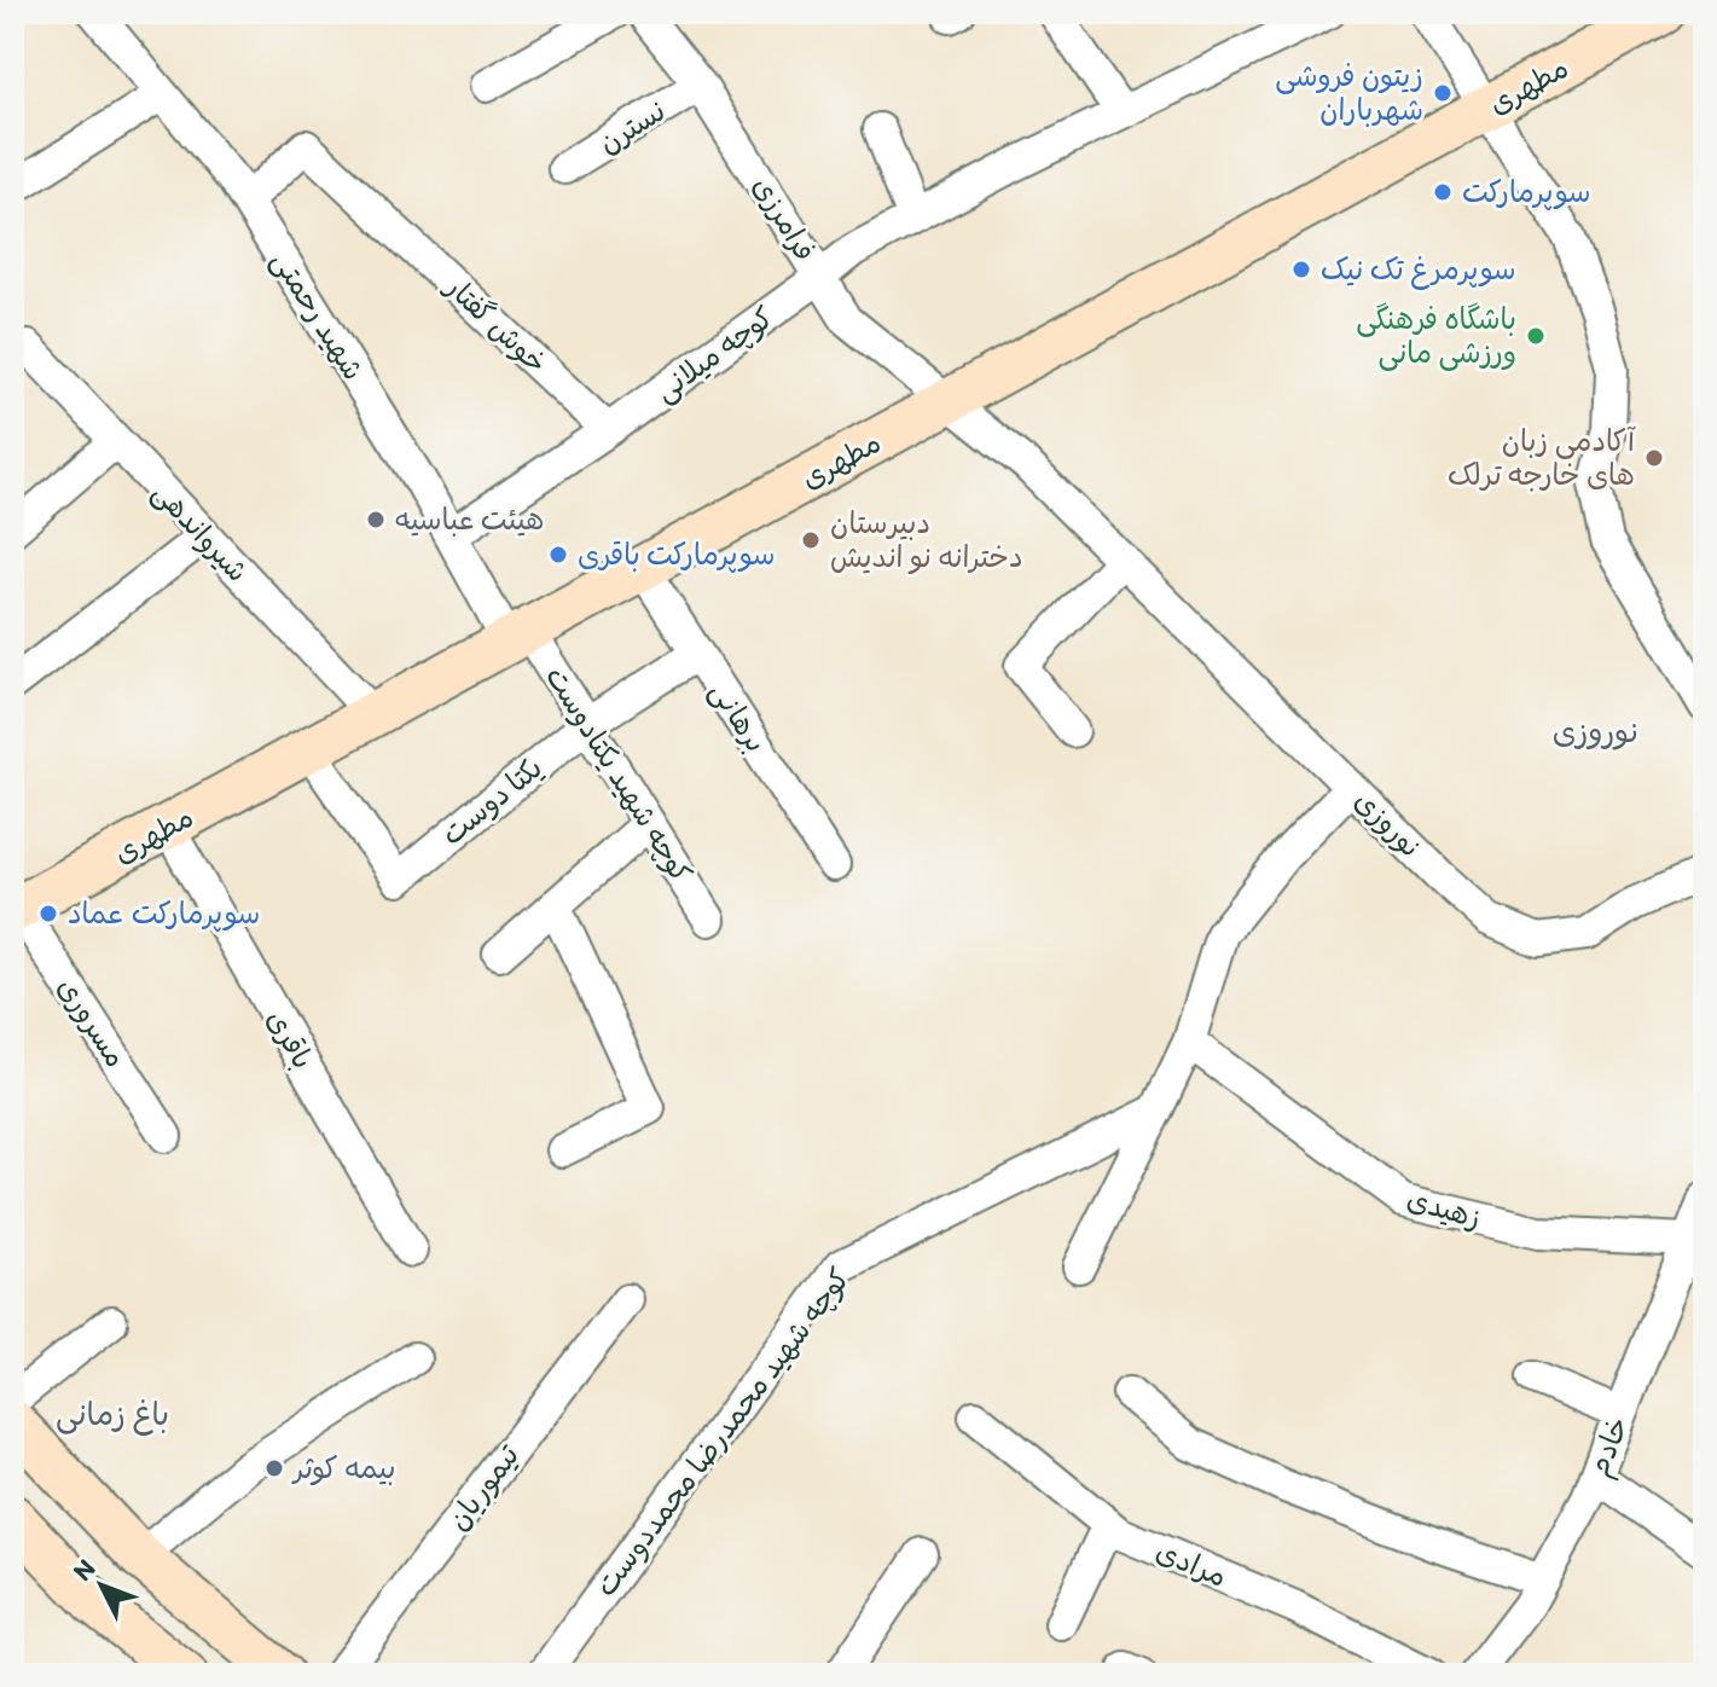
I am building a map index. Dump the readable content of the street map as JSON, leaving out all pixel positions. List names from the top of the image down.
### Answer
{
  "streets": {
    "main road": ["مطهری"],
    "street": [
      "نسترن",
      "فرامرزی",
      "شهید رحمتی",
      "خوش گفتار",
      "کوچه میلانی",
      "شیرواندهی",
      "برهانی",
      "کوچه شهید یکتادوست",
      "یکتا دوست",
      "نوروزی",
      "مسروری",
      "باقری",
      "زهیدی",
      "کوچه شهید محمدرضا محمددوست",
      "خادم",
      "تیموریان",
      "مرادی"
    ]
  },
  "crossings": [
    ["مطهری", "فرامرزی"],
    ["مطهری", "شهید رحمتی"],
    ["مطهری", "شیرواندهی"],
    ["مطهری", "برهانی"],
    ["مطهری", "کوچه شهید یکتادوست"],
    ["مطهری", "یکتا دوست"],
    ["مطهری", "نوروزی"],
    ["مطهری", "مسروری"],
    ["مطهری", "باقری"],
    ["نسترن", "فرامرزی"],
    ["فرامرزی", "کوچه میلانی"],
    ["فرامرزی", "نوروزی"],
    ["شهید رحمتی", "خوش گفتار"],
    ["شهید رحمتی", "کوچه شهید یکتادوست"],
    ["خوش گفتار", "کوچه میلانی"],
    ["برهانی", "یکتا دوست"],
    ["کوچه شهید یکتادوست", "یکتا دوست"],
    ["زهیدی", "خادم"]
  ],
  "districts": ["نوروزی", "باغ زمانی"],
  "places": [
    "زیتون فروشی شهرباران",
    "سوپرمارکت",
    "سوپرمرغ تک نیک",
    "باشگاه فرهنگی ورزشی مانی",
    "آکادمی زبان های خارجه ترلک",
    "هیئت عباسیه",
    "دبیرستان دخترانه نو اندیش",
    "سوپرمارکت باقری",
    "سوپرمارکت عماد",
    "بیمه کوثر"
  ],
  "north": "top left"
}
